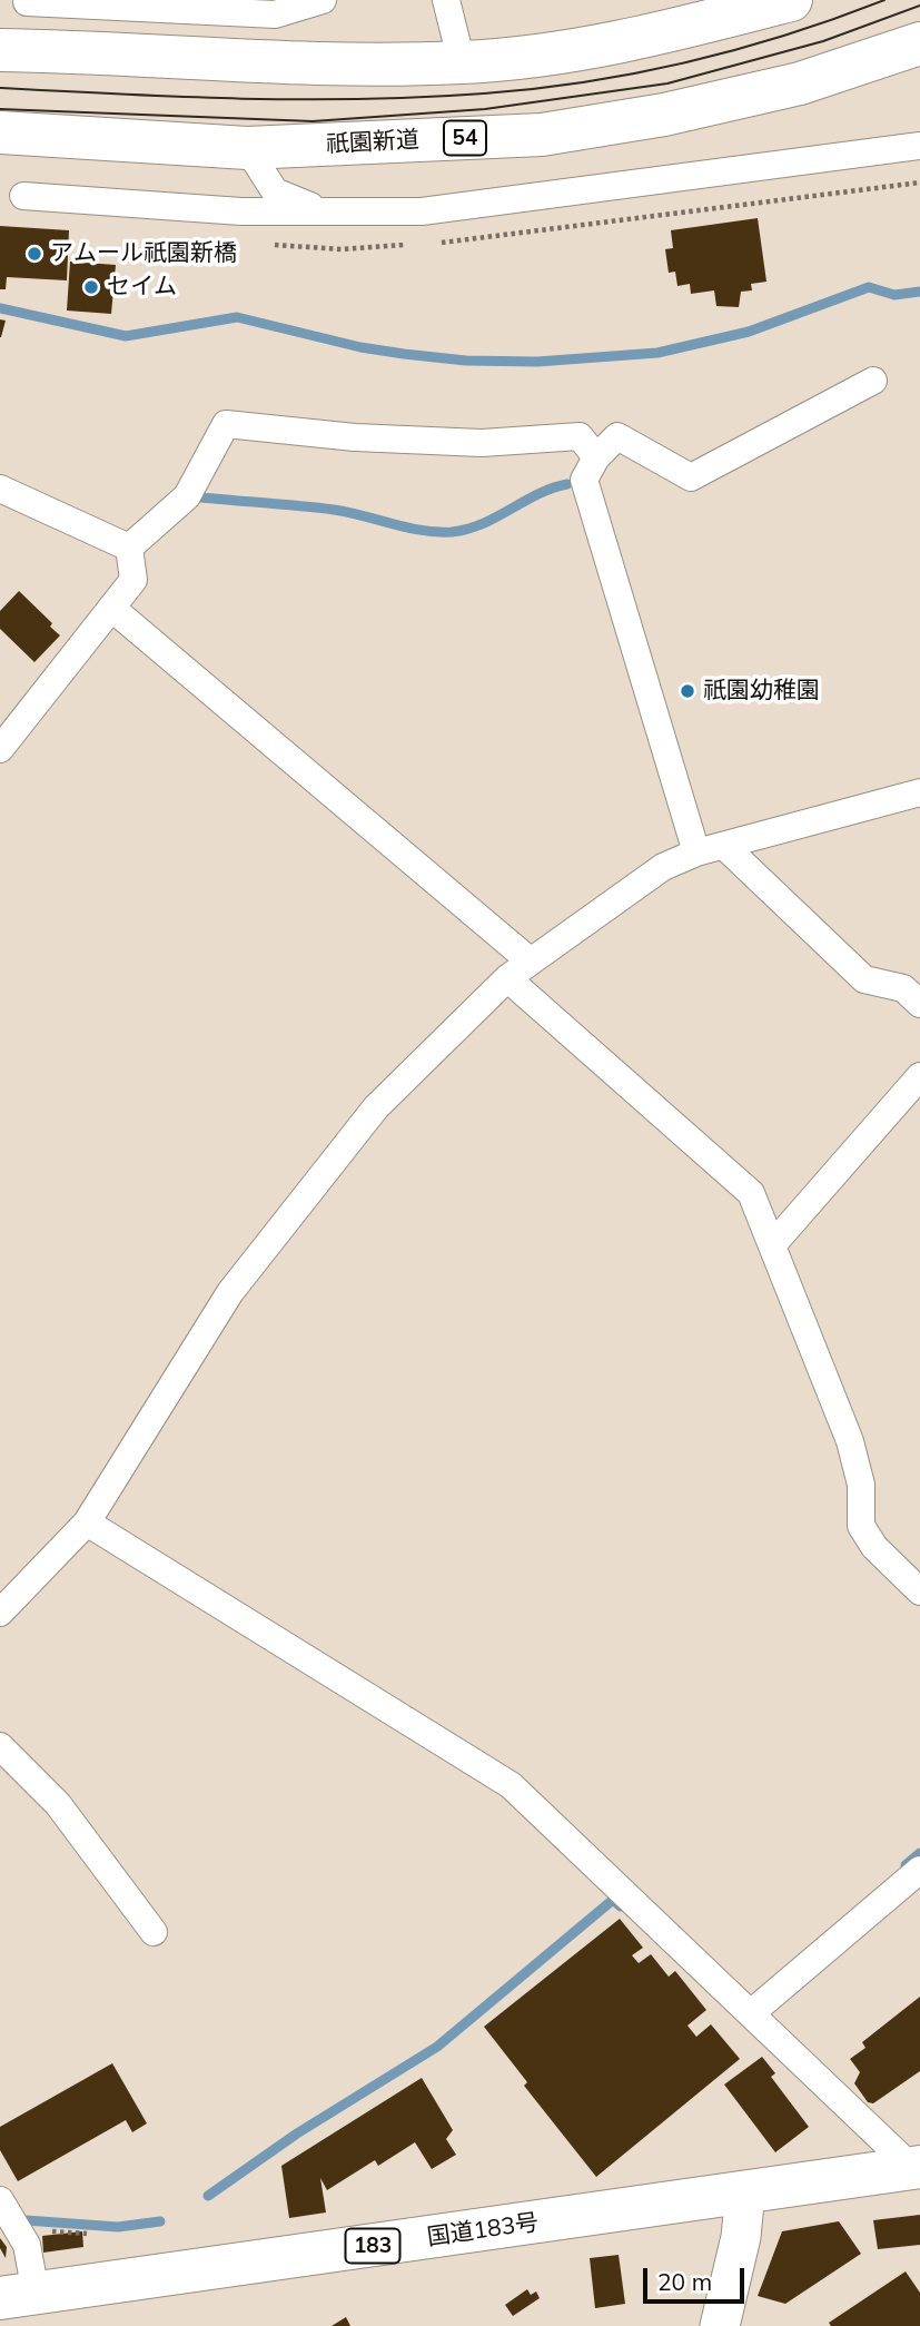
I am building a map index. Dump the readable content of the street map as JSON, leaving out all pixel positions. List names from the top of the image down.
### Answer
{
  "streets": {
    "highway": [
      "54",
      "祇園新道",
      "国道183号",
      "183"
    ]
  },
  "places": ["アムール祇園新橋", "セイム", "祇園幼稚園"],
  "scale_bar": "20 m"
}
